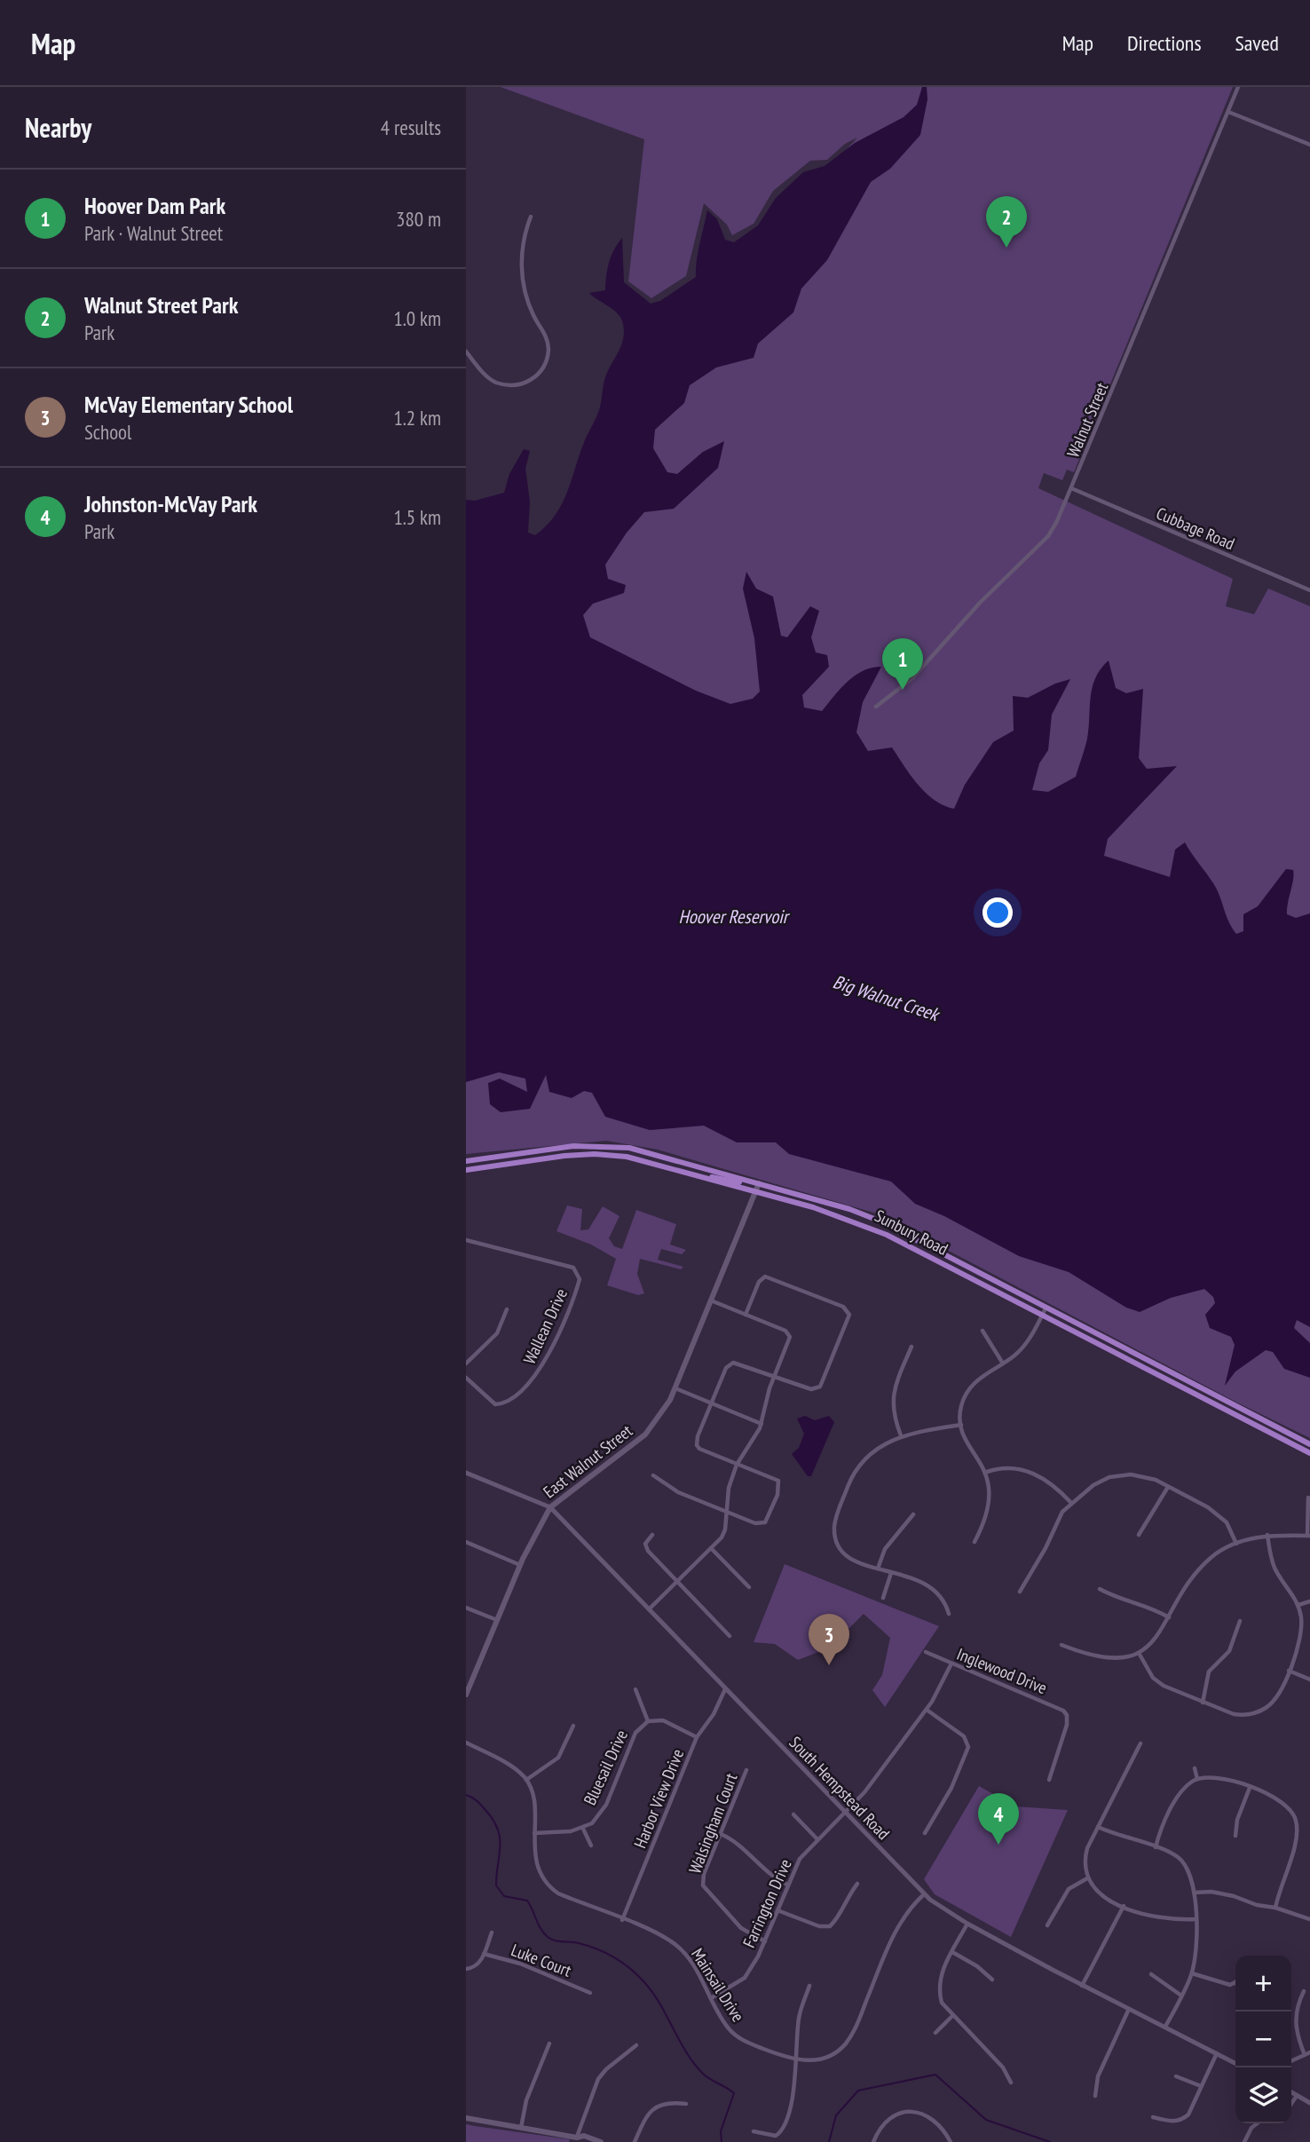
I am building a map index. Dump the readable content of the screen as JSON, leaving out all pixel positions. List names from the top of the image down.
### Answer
{
  "streets": {
    "main road": ["Sunbury Road", "East Walnut Street"],
    "street": [
      "Walnut Street",
      "Cubbage Road",
      "Wallean Drive",
      "Inglewood Drive",
      "Bluesail Drive",
      "South Hempstead Road",
      "Harbor View Drive",
      "Walsingham Court",
      "Farrington Drive",
      "Luke Court",
      "Mainsail Drive"
    ]
  },
  "crossings": [
    ["Walnut Street", "Cubbage Road"],
    ["Sunbury Road", "East Walnut Street"],
    ["East Walnut Street", "South Hempstead Road"],
    ["Inglewood Drive", "Farrington Drive"],
    ["Bluesail Drive", "Harbor View Drive"],
    ["Bluesail Drive", "Mainsail Drive"],
    ["South Hempstead Road", "Harbor View Drive"],
    ["South Hempstead Road", "Farrington Drive"],
    ["Harbor View Drive", "Mainsail Drive"],
    ["Walsingham Court", "Farrington Drive"],
    ["Farrington Drive", "Mainsail Drive"]
  ],
  "water": ["Hoover Reservoir", "Big Walnut Creek"],
  "page": {
    "header": "Map",
    "nav": ["Map", "Directions", "Saved"],
    "heading": ["Nearby", "4 results"],
    "list": [
      {
        "mark": "1",
        "name": "Hoover Dam Park",
        "note": "Park · Walnut Street",
        "value": "380 m"
      },
      {
        "mark": "2",
        "name": "Walnut Street Park",
        "note": "Park",
        "value": "1.0 km"
      },
      {
        "mark": "3",
        "name": "McVay Elementary School",
        "note": "School",
        "value": "1.2 km"
      },
      {
        "mark": "4",
        "name": "Johnston-McVay Park",
        "note": "Park",
        "value": "1.5 km"
      }
    ],
    "pins": [
      "2",
      "1",
      "3",
      "4"
    ],
    "map_buttons": ["+", "−"]
  }
}
